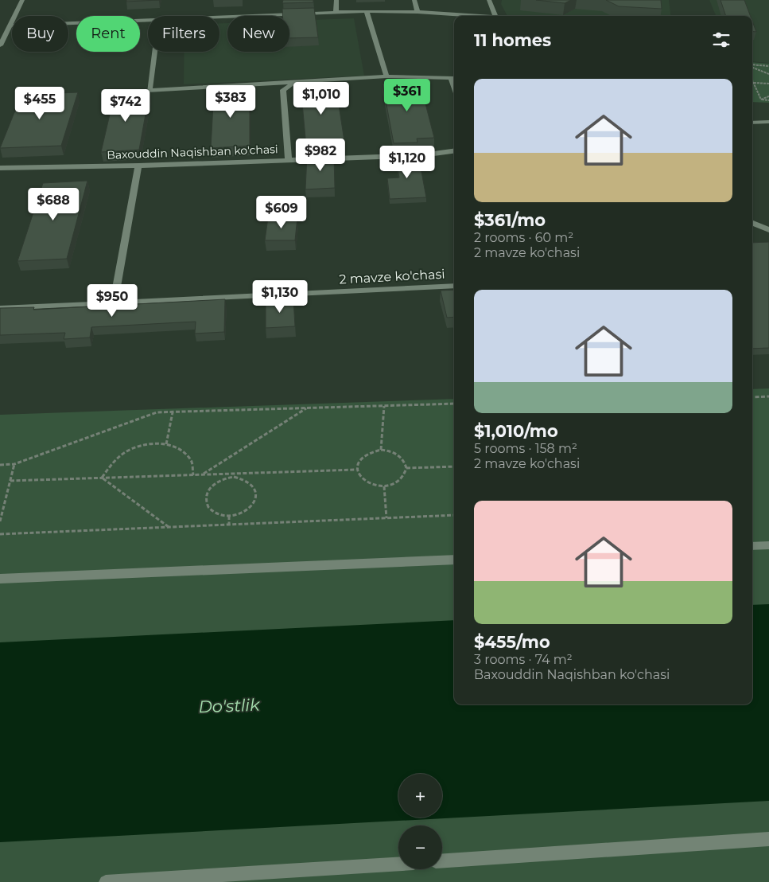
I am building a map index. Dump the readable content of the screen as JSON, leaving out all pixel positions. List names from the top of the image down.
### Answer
{
  "streets": {
    "street": ["Baxouddin Naqishban ko'chasi", "2 mavze ko'chasi"]
  },
  "water": ["Do'stlik"],
  "page": {
    "chip": [
      "Buy",
      "Rent",
      "Filters",
      "New"
    ],
    "heading": "11 homes",
    "list": [
      {
        "name": "$361/mo",
        "note": "2 rooms · 60 m² · 2 mavze ko'chasi"
      },
      {
        "name": "$1,010/mo",
        "note": "5 rooms · 158 m² · 2 mavze ko'chasi"
      },
      {
        "name": "$455/mo",
        "note": "3 rooms · 74 m² · Baxouddin Naqishban ko'chasi"
      }
    ],
    "price": [
      "$361",
      "$1,010",
      "$383",
      "$455",
      "$742",
      "$982",
      "$1,120",
      "$688",
      "$609",
      "$1,130",
      "$950"
    ],
    "map_buttons": ["+", "−"]
  }
}
